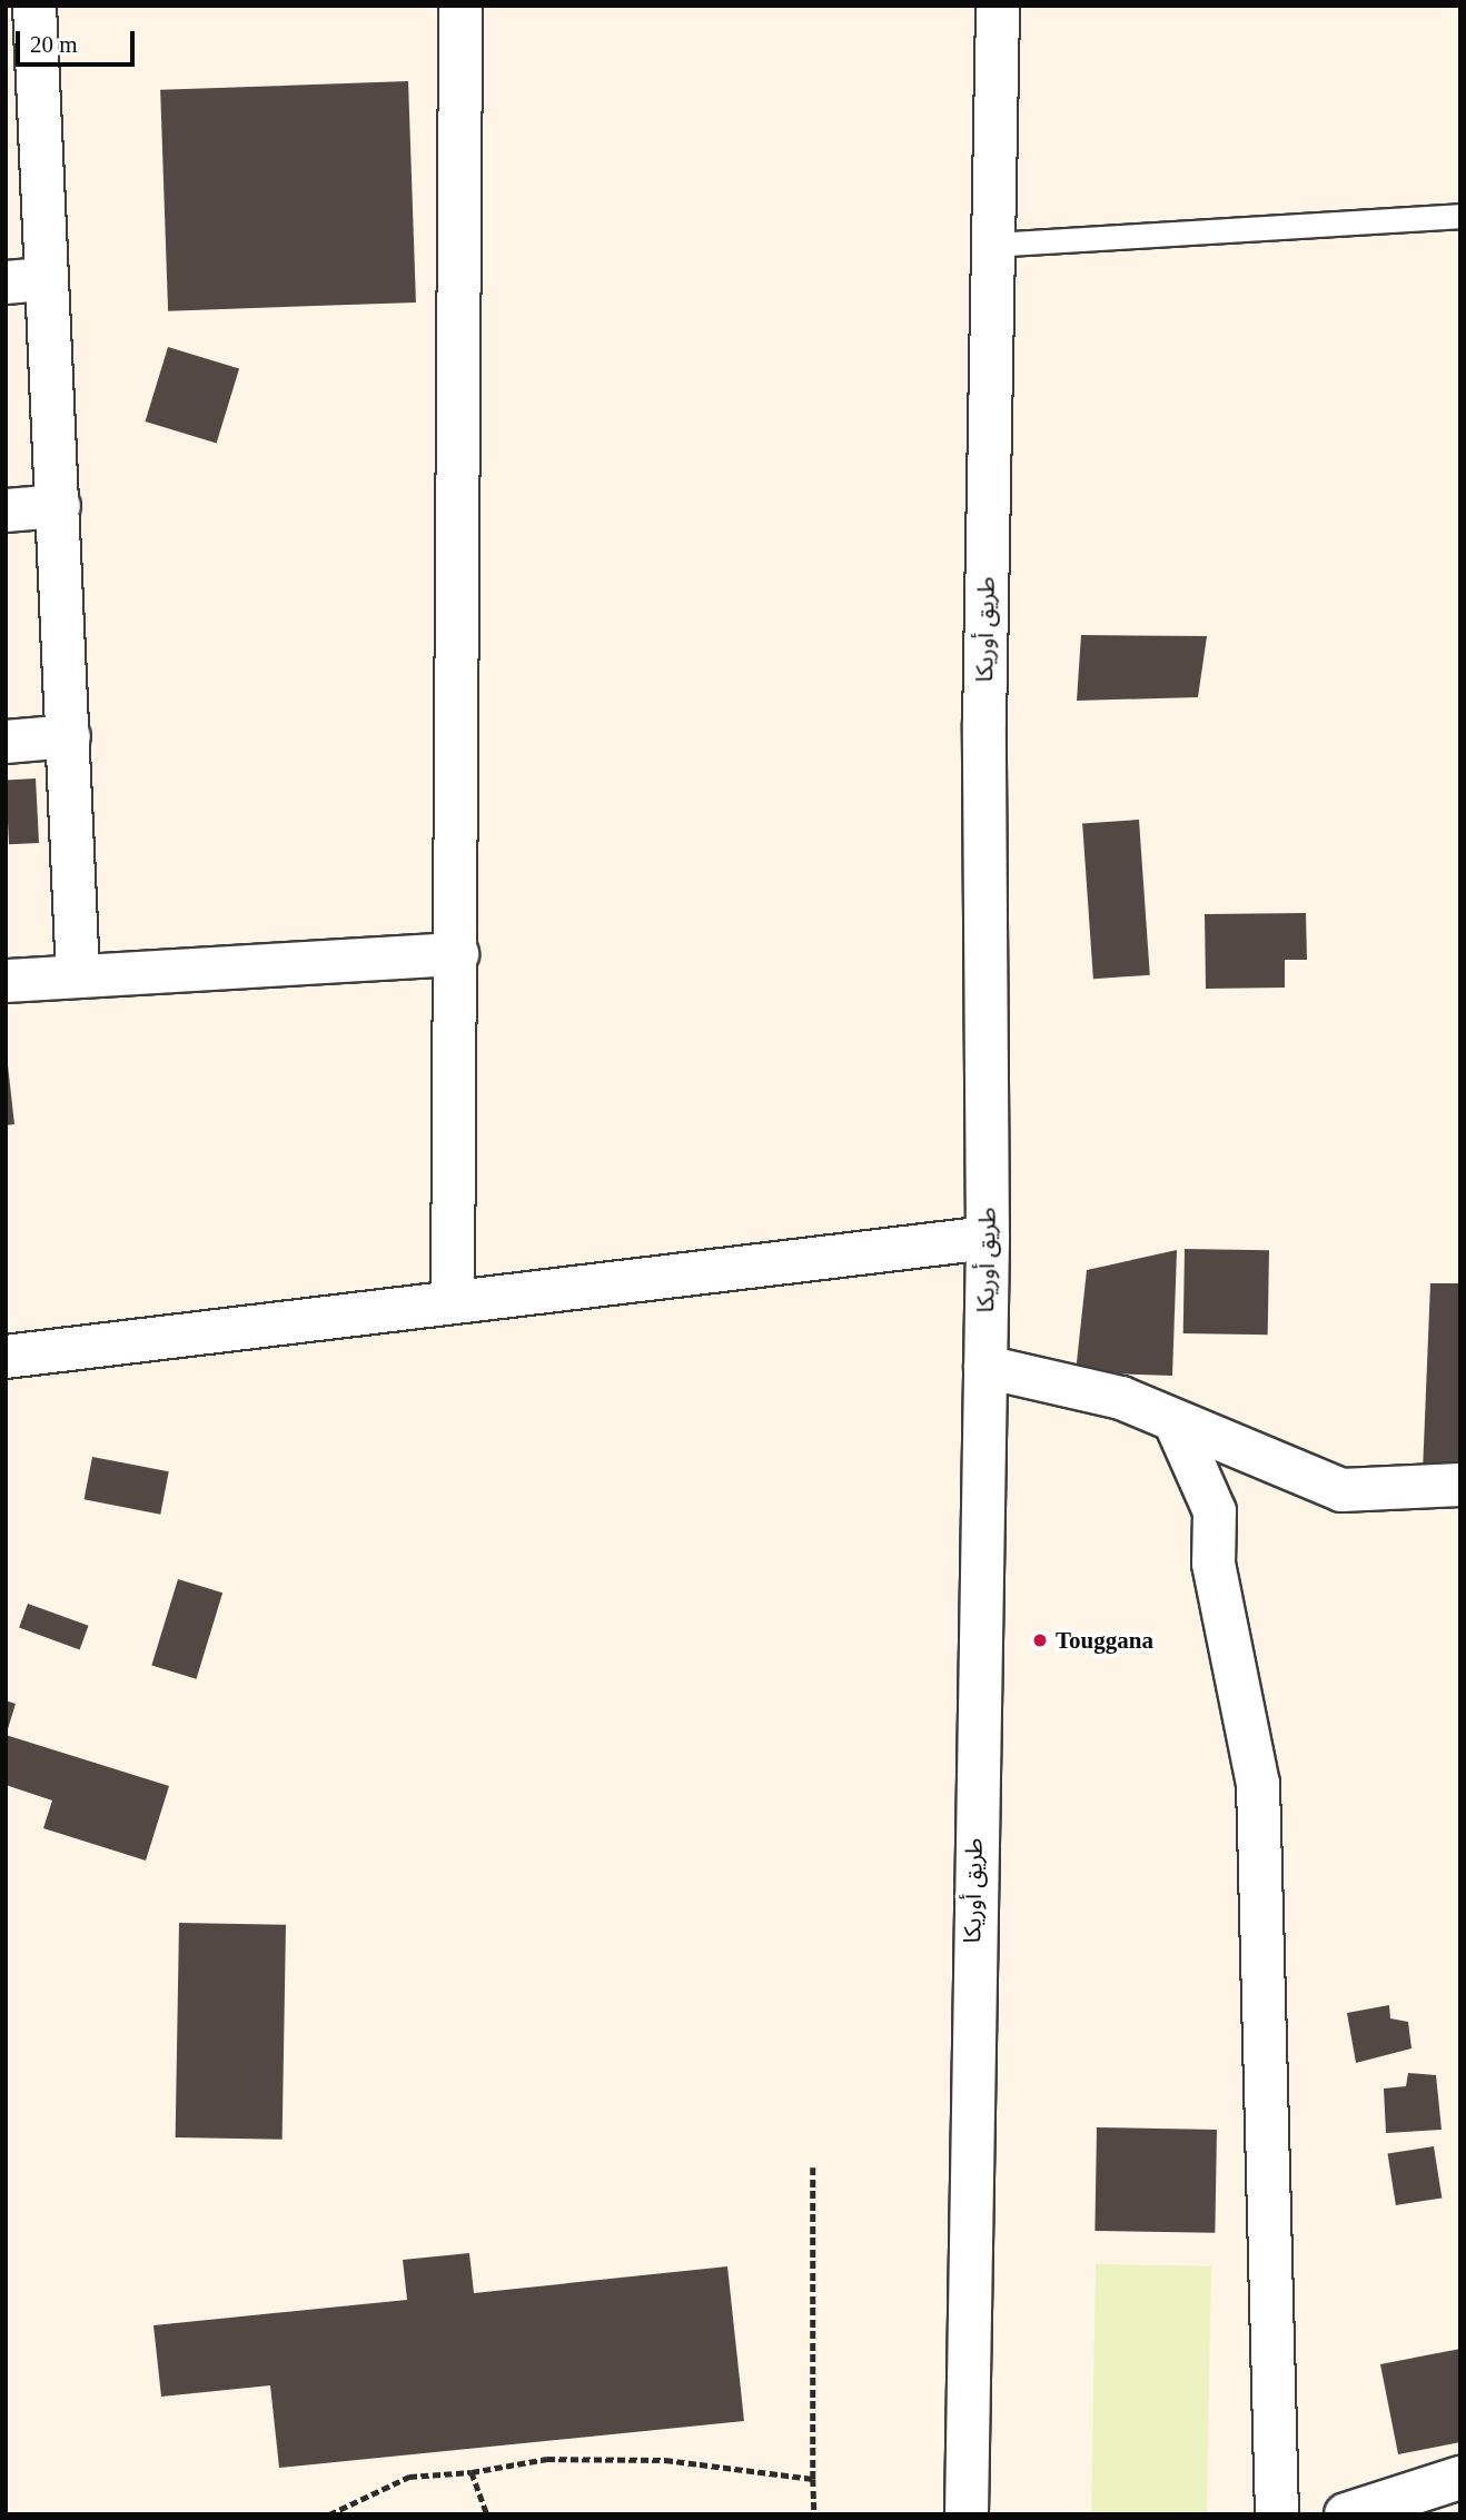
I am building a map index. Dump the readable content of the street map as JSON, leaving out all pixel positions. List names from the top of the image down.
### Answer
{
  "streets": {
    "street": ["طريق أوريكا"]
  },
  "places": ["Touggana"],
  "scale_bar": "20 m"
}
